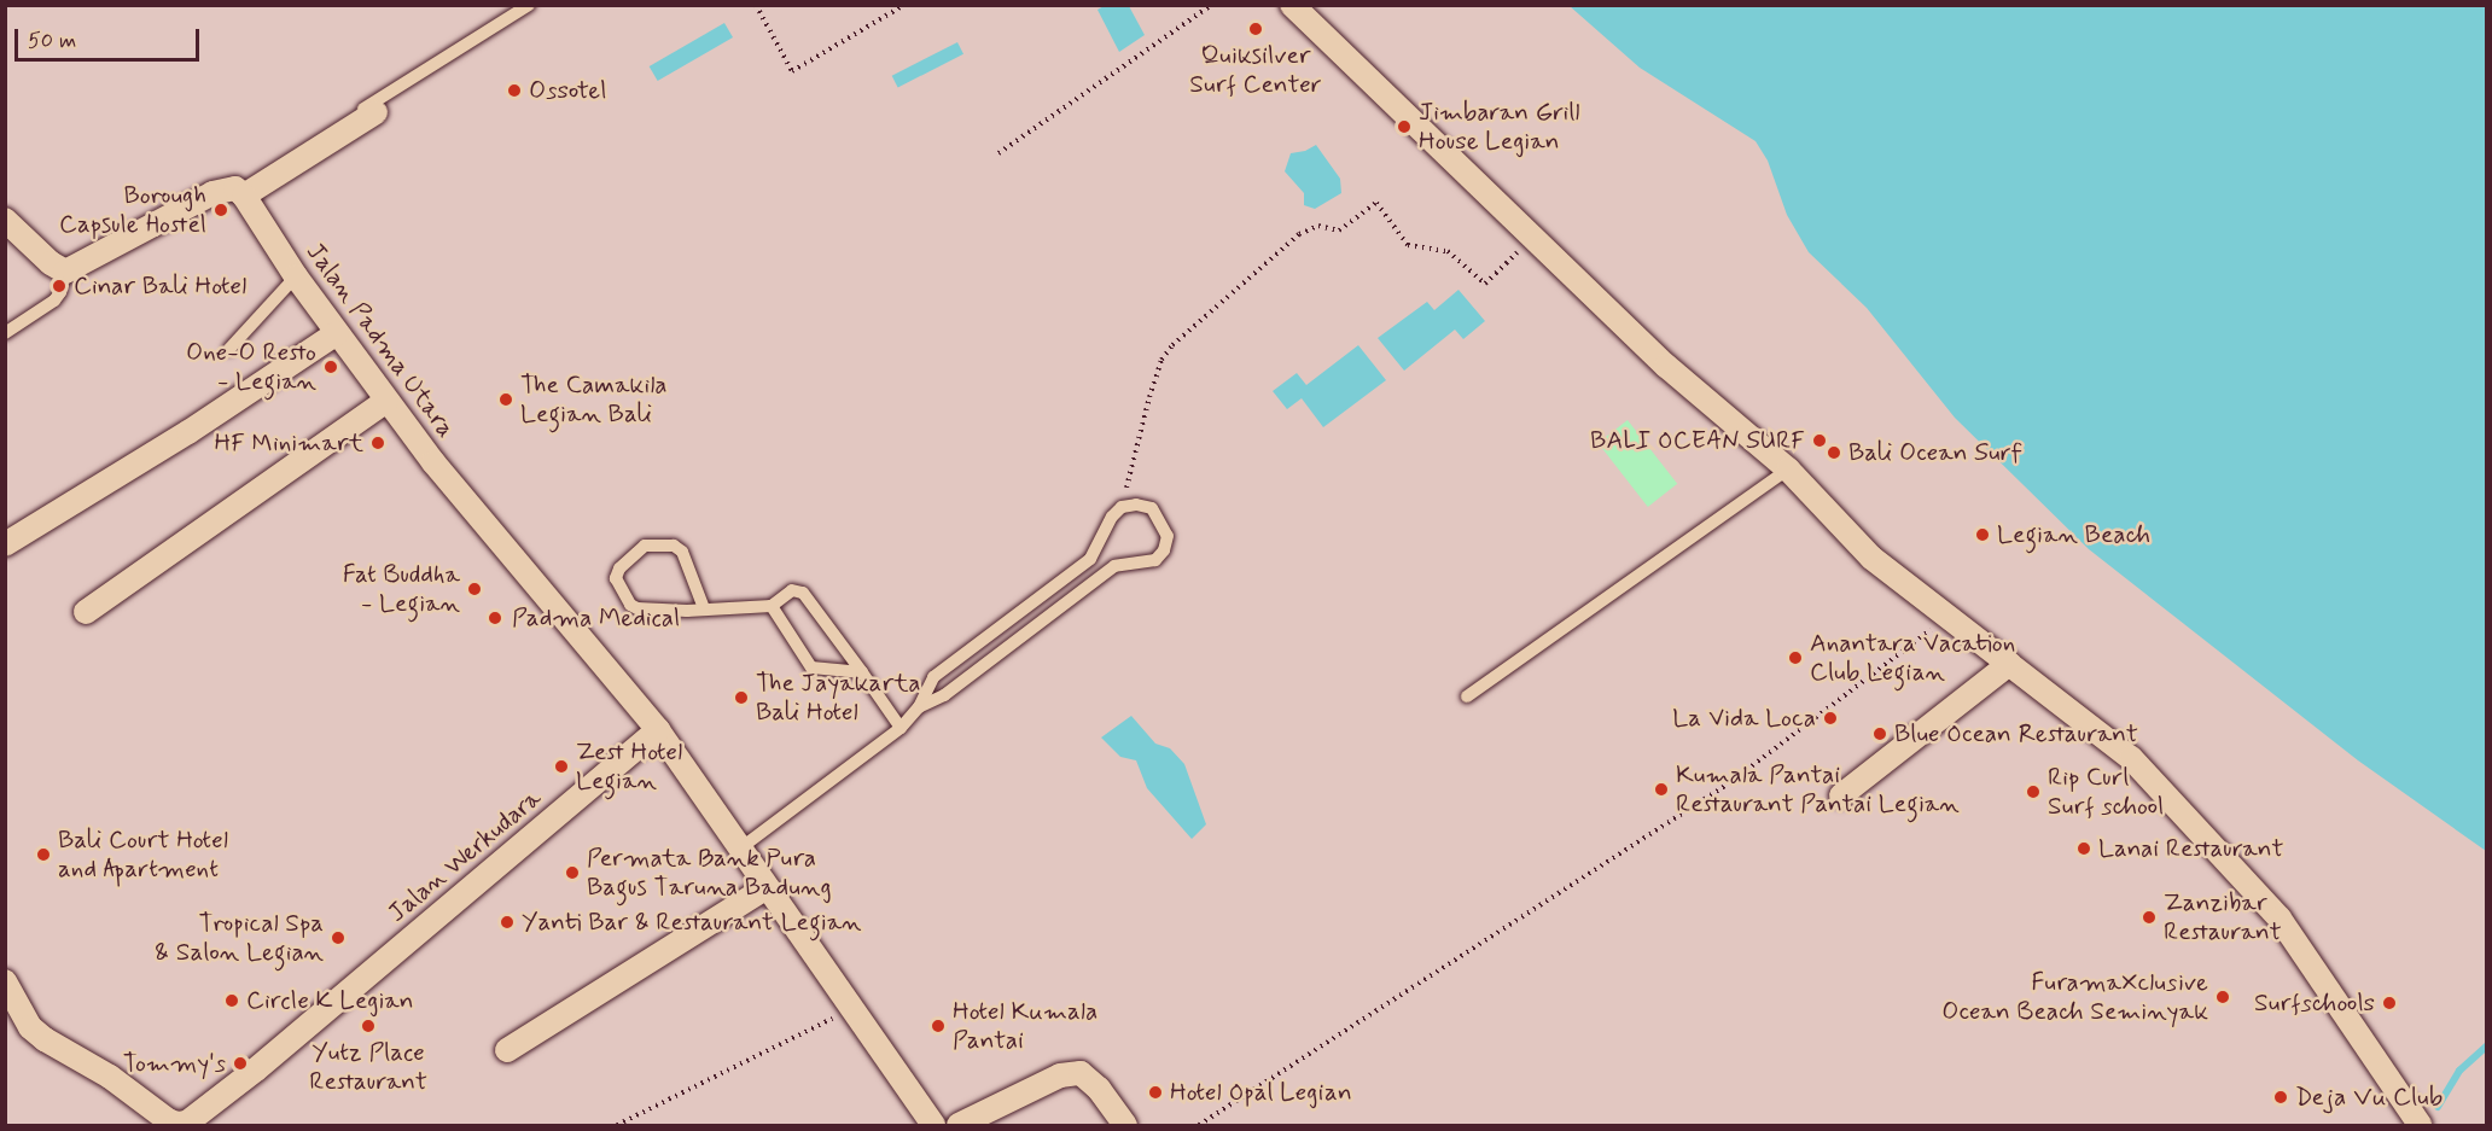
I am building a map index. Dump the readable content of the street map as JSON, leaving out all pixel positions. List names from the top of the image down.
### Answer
{
  "streets": {
    "street": ["Jalan Padma Utara", "Jalan Werkudara"]
  },
  "crossings": [
    ["Jalan Padma Utara", "Jalan Werkudara"]
  ],
  "places": [
    "Quiksilver Surf Center",
    "Ossotel",
    "Jimbaran Grill House Legian",
    "Borough Capsule Hostel",
    "Cinar Bali Hotel",
    "One-O Resto - Legian",
    "The Camakila Legian Bali",
    "BALI OCEAN SURF",
    "HF Minimart",
    "Bali Ocean Surf",
    "Legian Beach",
    "Fat Buddha - Legian",
    "Padma Medical",
    "Anantara Vacation Club Legian",
    "The Jayakarta Bali Hotel",
    "La Vida Loca",
    "Blue Ocean Restaurant",
    "Zest Hotel Legian",
    "Kumala Pantai Restaurant Pantai Legian",
    "Rip Curl Surf school",
    "Lanai Restaurant",
    "Bali Court Hotel and Apartment",
    "Permata Bank Pura Bagus Taruna Badung",
    "Zanzibar Restaurant",
    "Yanti Bar & Restaurant Legian",
    "Tropical Spa & Salon Legian",
    "FuramaXclusive Ocean Beach Seminyak",
    "Circle K Legian",
    "Surfschools",
    "Yutz Place Restaurant",
    "Hotel Kumala Pantai",
    "Tommy's",
    "Hotel Opal Legian",
    "Deja Vu Club"
  ],
  "scale_bar": "50 m"
}
